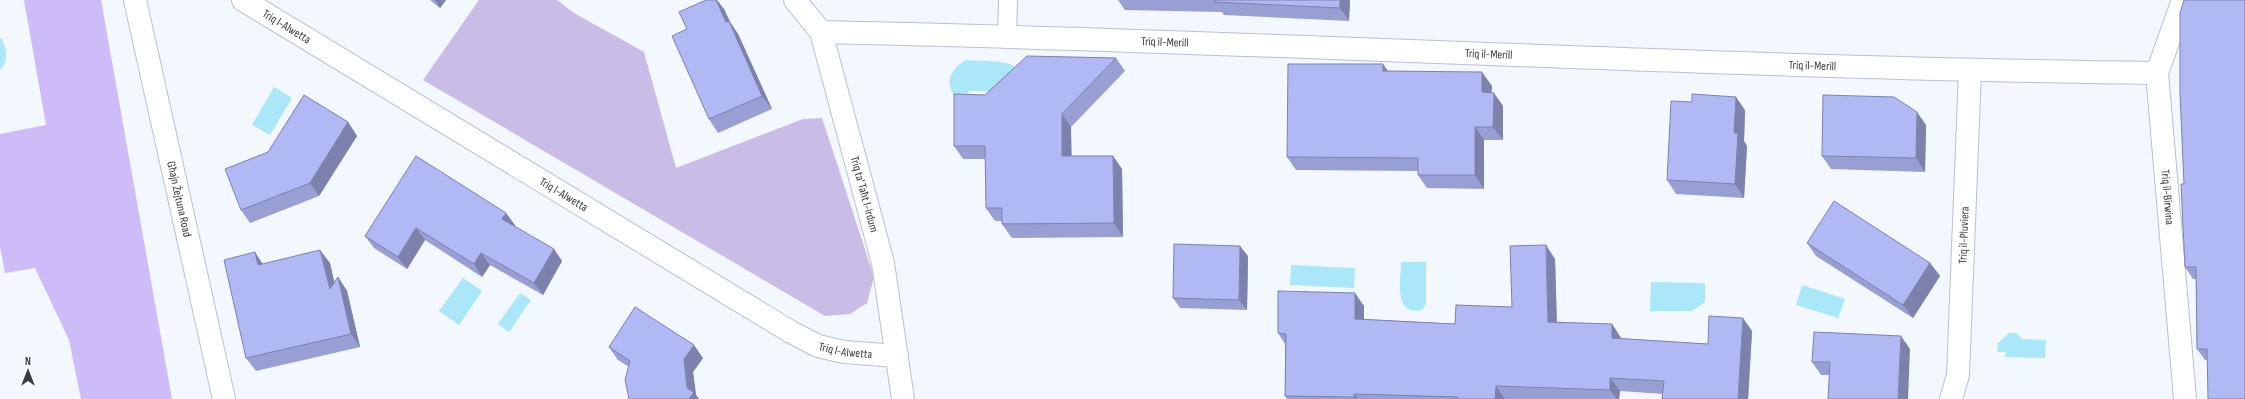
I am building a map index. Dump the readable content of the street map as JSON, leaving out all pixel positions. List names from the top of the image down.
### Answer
{
  "streets": {
    "street": [
      "Triq l-Alwetta",
      "Triq il-Merill",
      "Triq ta' Taħt l-Irdum",
      "Triq il-Birwina",
      "Għajn Żejtuna Road",
      "Triq il-Pluviera"
    ]
  },
  "crossings": [
    ["Triq l-Alwetta", "Triq ta' Taħt l-Irdum"],
    ["Triq il-Merill", "Triq ta' Taħt l-Irdum"],
    ["Triq il-Merill", "Triq il-Birwina"],
    ["Triq il-Merill", "Triq il-Pluviera"]
  ],
  "north": "top"
}
